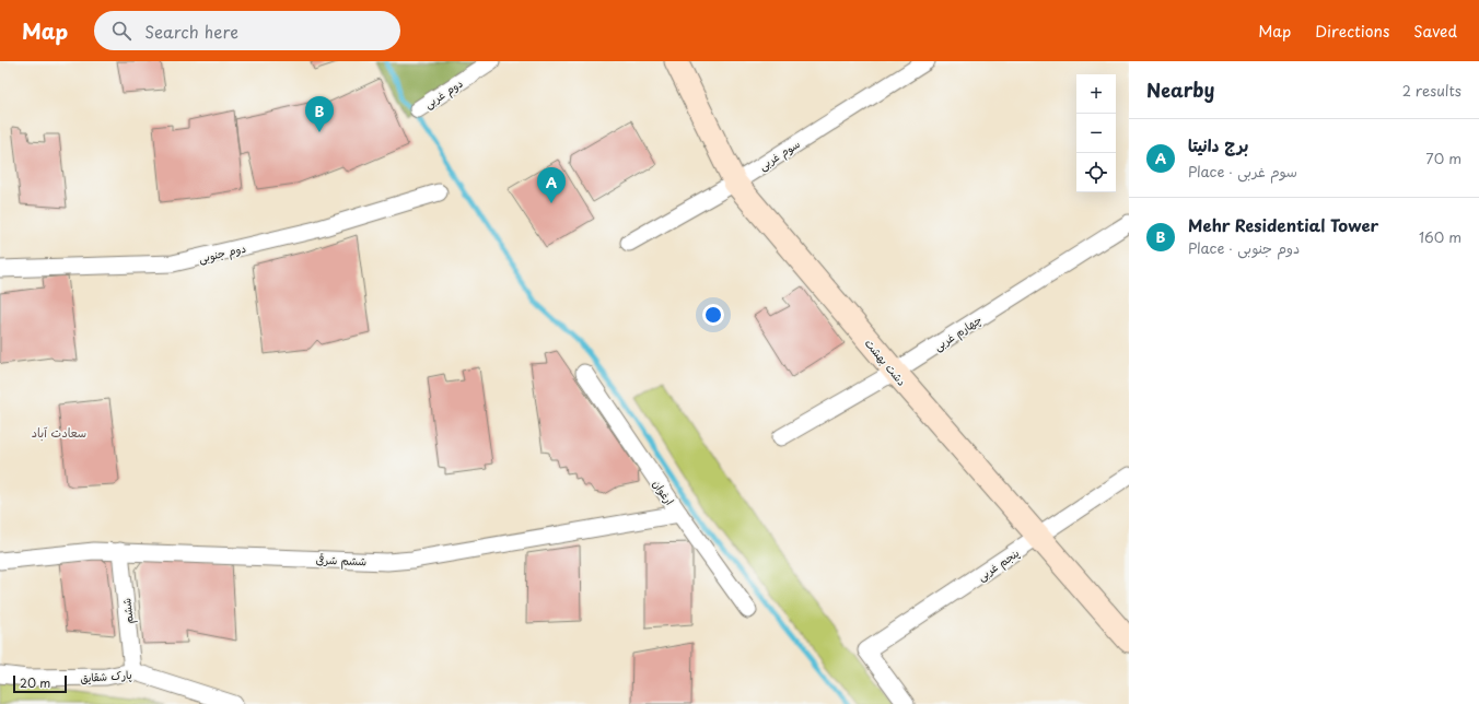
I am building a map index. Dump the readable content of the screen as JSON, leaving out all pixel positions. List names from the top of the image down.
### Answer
{
  "streets": {
    "street": [
      "دوم غربی",
      "سوم غربی",
      "دوم جنوبی",
      "چهارم غربی",
      "دشت بهشت",
      "ارغوان",
      "ششم شرقی",
      "پنجم غربی",
      "ششم",
      "پارک شقایق"
    ]
  },
  "crossings": [
    ["سوم غربی", "دشت بهشت"],
    ["چهارم غربی", "دشت بهشت"],
    ["دشت بهشت", "پنجم غربی"],
    ["ارغوان", "ششم شرقی"],
    ["ششم شرقی", "ششم"],
    ["ششم", "پارک شقایق"]
  ],
  "districts": ["سعادت آباد"],
  "scale_bar": "20 m",
  "page": {
    "header": "Map",
    "search": "Search here",
    "nav": ["Map", "Directions", "Saved"],
    "heading": ["Nearby", "2 results"],
    "map_buttons": ["+", "−"],
    "pins": ["B", "A"],
    "list": [
      {
        "mark": "A",
        "name": "برج دانیتا",
        "note": "Place · سوم غربی",
        "value": "70 m"
      },
      {
        "mark": "B",
        "name": "Mehr Residential Tower",
        "note": "Place · دوم جنوبی",
        "value": "160 m"
      }
    ],
    "scale": "20 m"
  }
}
